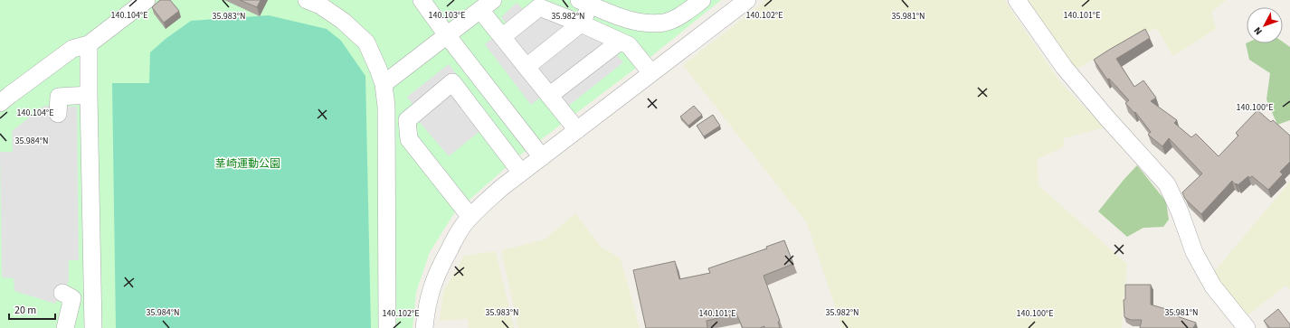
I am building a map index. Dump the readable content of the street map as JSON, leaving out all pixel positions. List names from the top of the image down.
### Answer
{
  "parks": ["茎崎運動公園"],
  "scale_bar": "20 m",
  "north": "bottom left",
  "coordinates": [
    "140.104°E",
    "140.103°E",
    "140.102°E",
    "140.101°E",
    "35.983°N",
    "35.981°N",
    "35.982°N",
    "140.100°E",
    "35.984°N"
  ]
}
